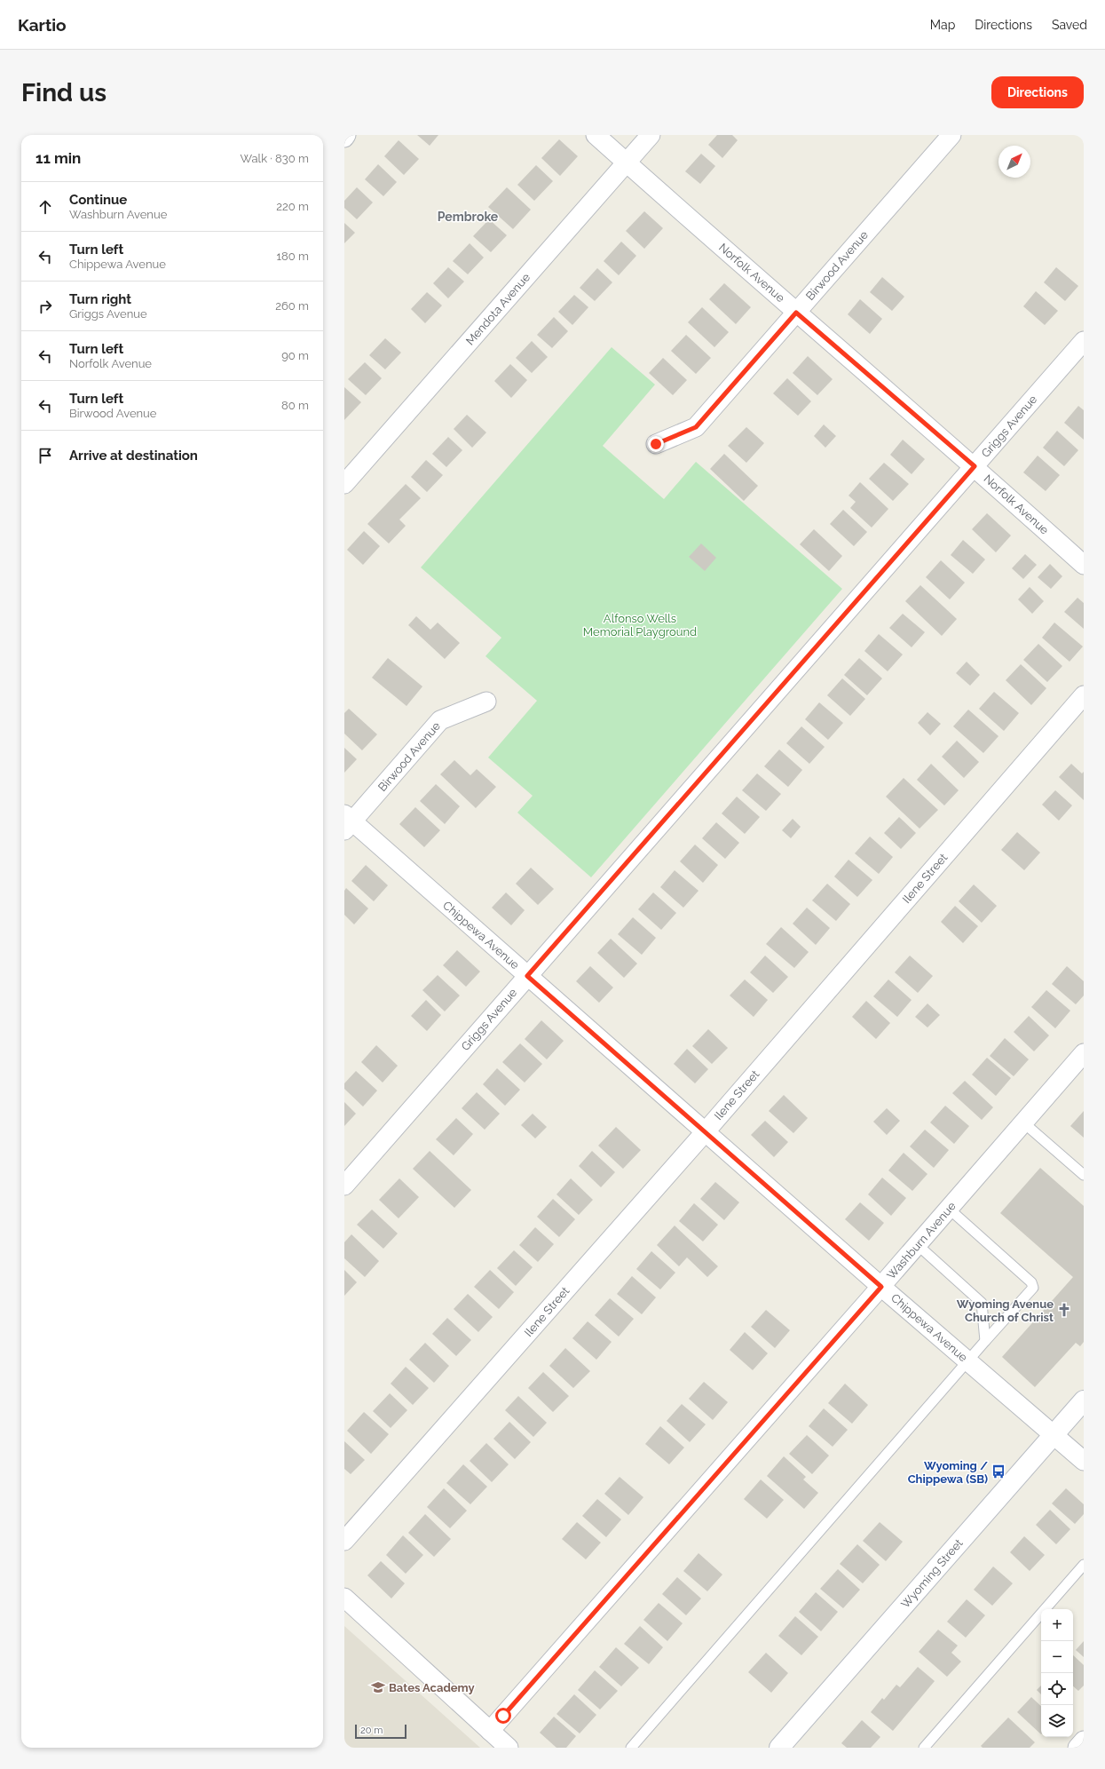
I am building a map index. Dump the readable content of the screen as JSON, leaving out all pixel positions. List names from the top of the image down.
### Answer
{
  "streets": {
    "street": [
      "Birwood Avenue",
      "Norfolk Avenue",
      "Mendota Avenue",
      "Griggs Avenue",
      "Ilene Street",
      "Chippewa Avenue",
      "Washburn Avenue",
      "Wyoming Street"
    ]
  },
  "crossings": [
    ["Birwood Avenue", "Norfolk Avenue"],
    ["Birwood Avenue", "Chippewa Avenue"],
    ["Norfolk Avenue", "Mendota Avenue"],
    ["Norfolk Avenue", "Griggs Avenue"],
    ["Griggs Avenue", "Chippewa Avenue"],
    ["Ilene Street", "Chippewa Avenue"],
    ["Chippewa Avenue", "Washburn Avenue"],
    ["Chippewa Avenue", "Wyoming Street"]
  ],
  "districts": ["Pembroke"],
  "parks": ["Alfonso Wells Memorial Playground"],
  "places": {
    "church": ["Wyoming Avenue Church of Christ"],
    "bus stop": ["Wyoming / Chippewa (SB)"],
    "school or university": ["Bates Academy"]
  },
  "scale_bar": "20 m",
  "north": "top right",
  "page": {
    "header": "Kartio",
    "nav": ["Map", "Directions", "Saved"],
    "buttons": "Directions",
    "title": "Find us",
    "heading": ["11 min", "Walk · 830 m"],
    "list": [
      ["Continue", "Washburn Avenue", "220 m"],
      ["Turn left", "Chippewa Avenue", "180 m"],
      ["Turn right", "Griggs Avenue", "260 m"],
      ["Turn left", "Norfolk Avenue", "90 m"],
      ["Turn left", "Birwood Avenue", "80 m"],
      "Arrive at destination"
    ],
    "map_buttons": ["+", "−"],
    "scale": "20 m"
  }
}
